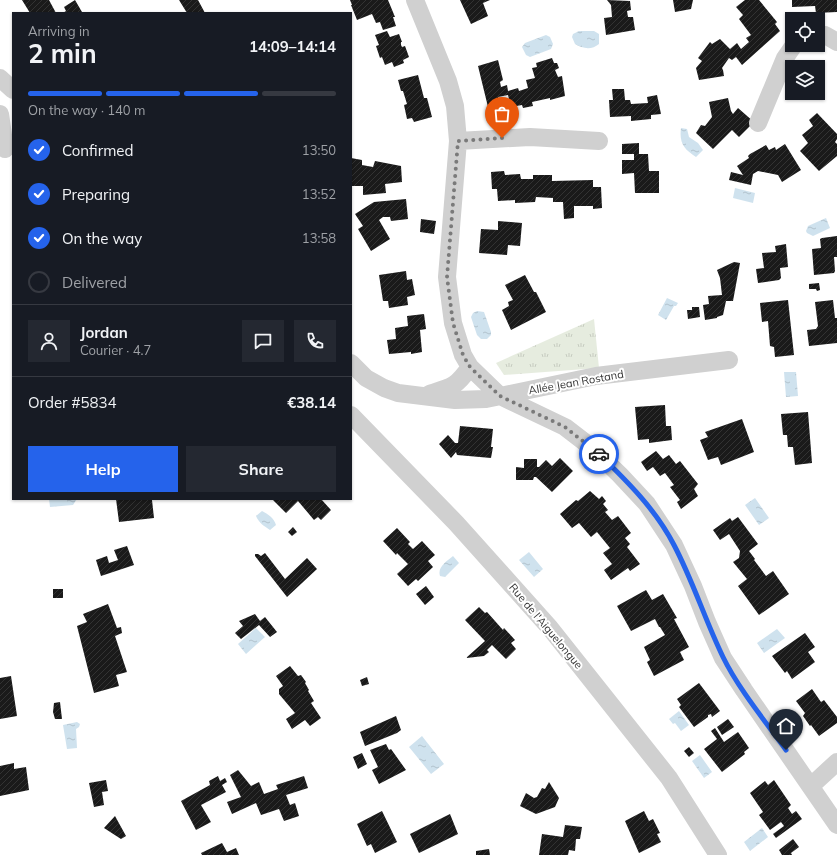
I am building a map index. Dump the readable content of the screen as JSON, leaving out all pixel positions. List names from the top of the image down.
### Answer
{
  "streets": {
    "street": ["Allée Jean Rostand", "Rue de l'Aiguelongue"]
  },
  "page": {
    "heading": ["2 min", "Arriving in", "14:09–14:14"],
    "panel": [
      "Jordan",
      "Courier · 4.7",
      "Order #5834",
      "€38.14"
    ],
    "bar": "On the way · 140 m",
    "list": [
      ["Confirmed", "13:50"],
      ["Preparing", "13:52"],
      ["On the way", "13:58"],
      "Delivered"
    ],
    "buttons": ["Help", "Share"]
  }
}
